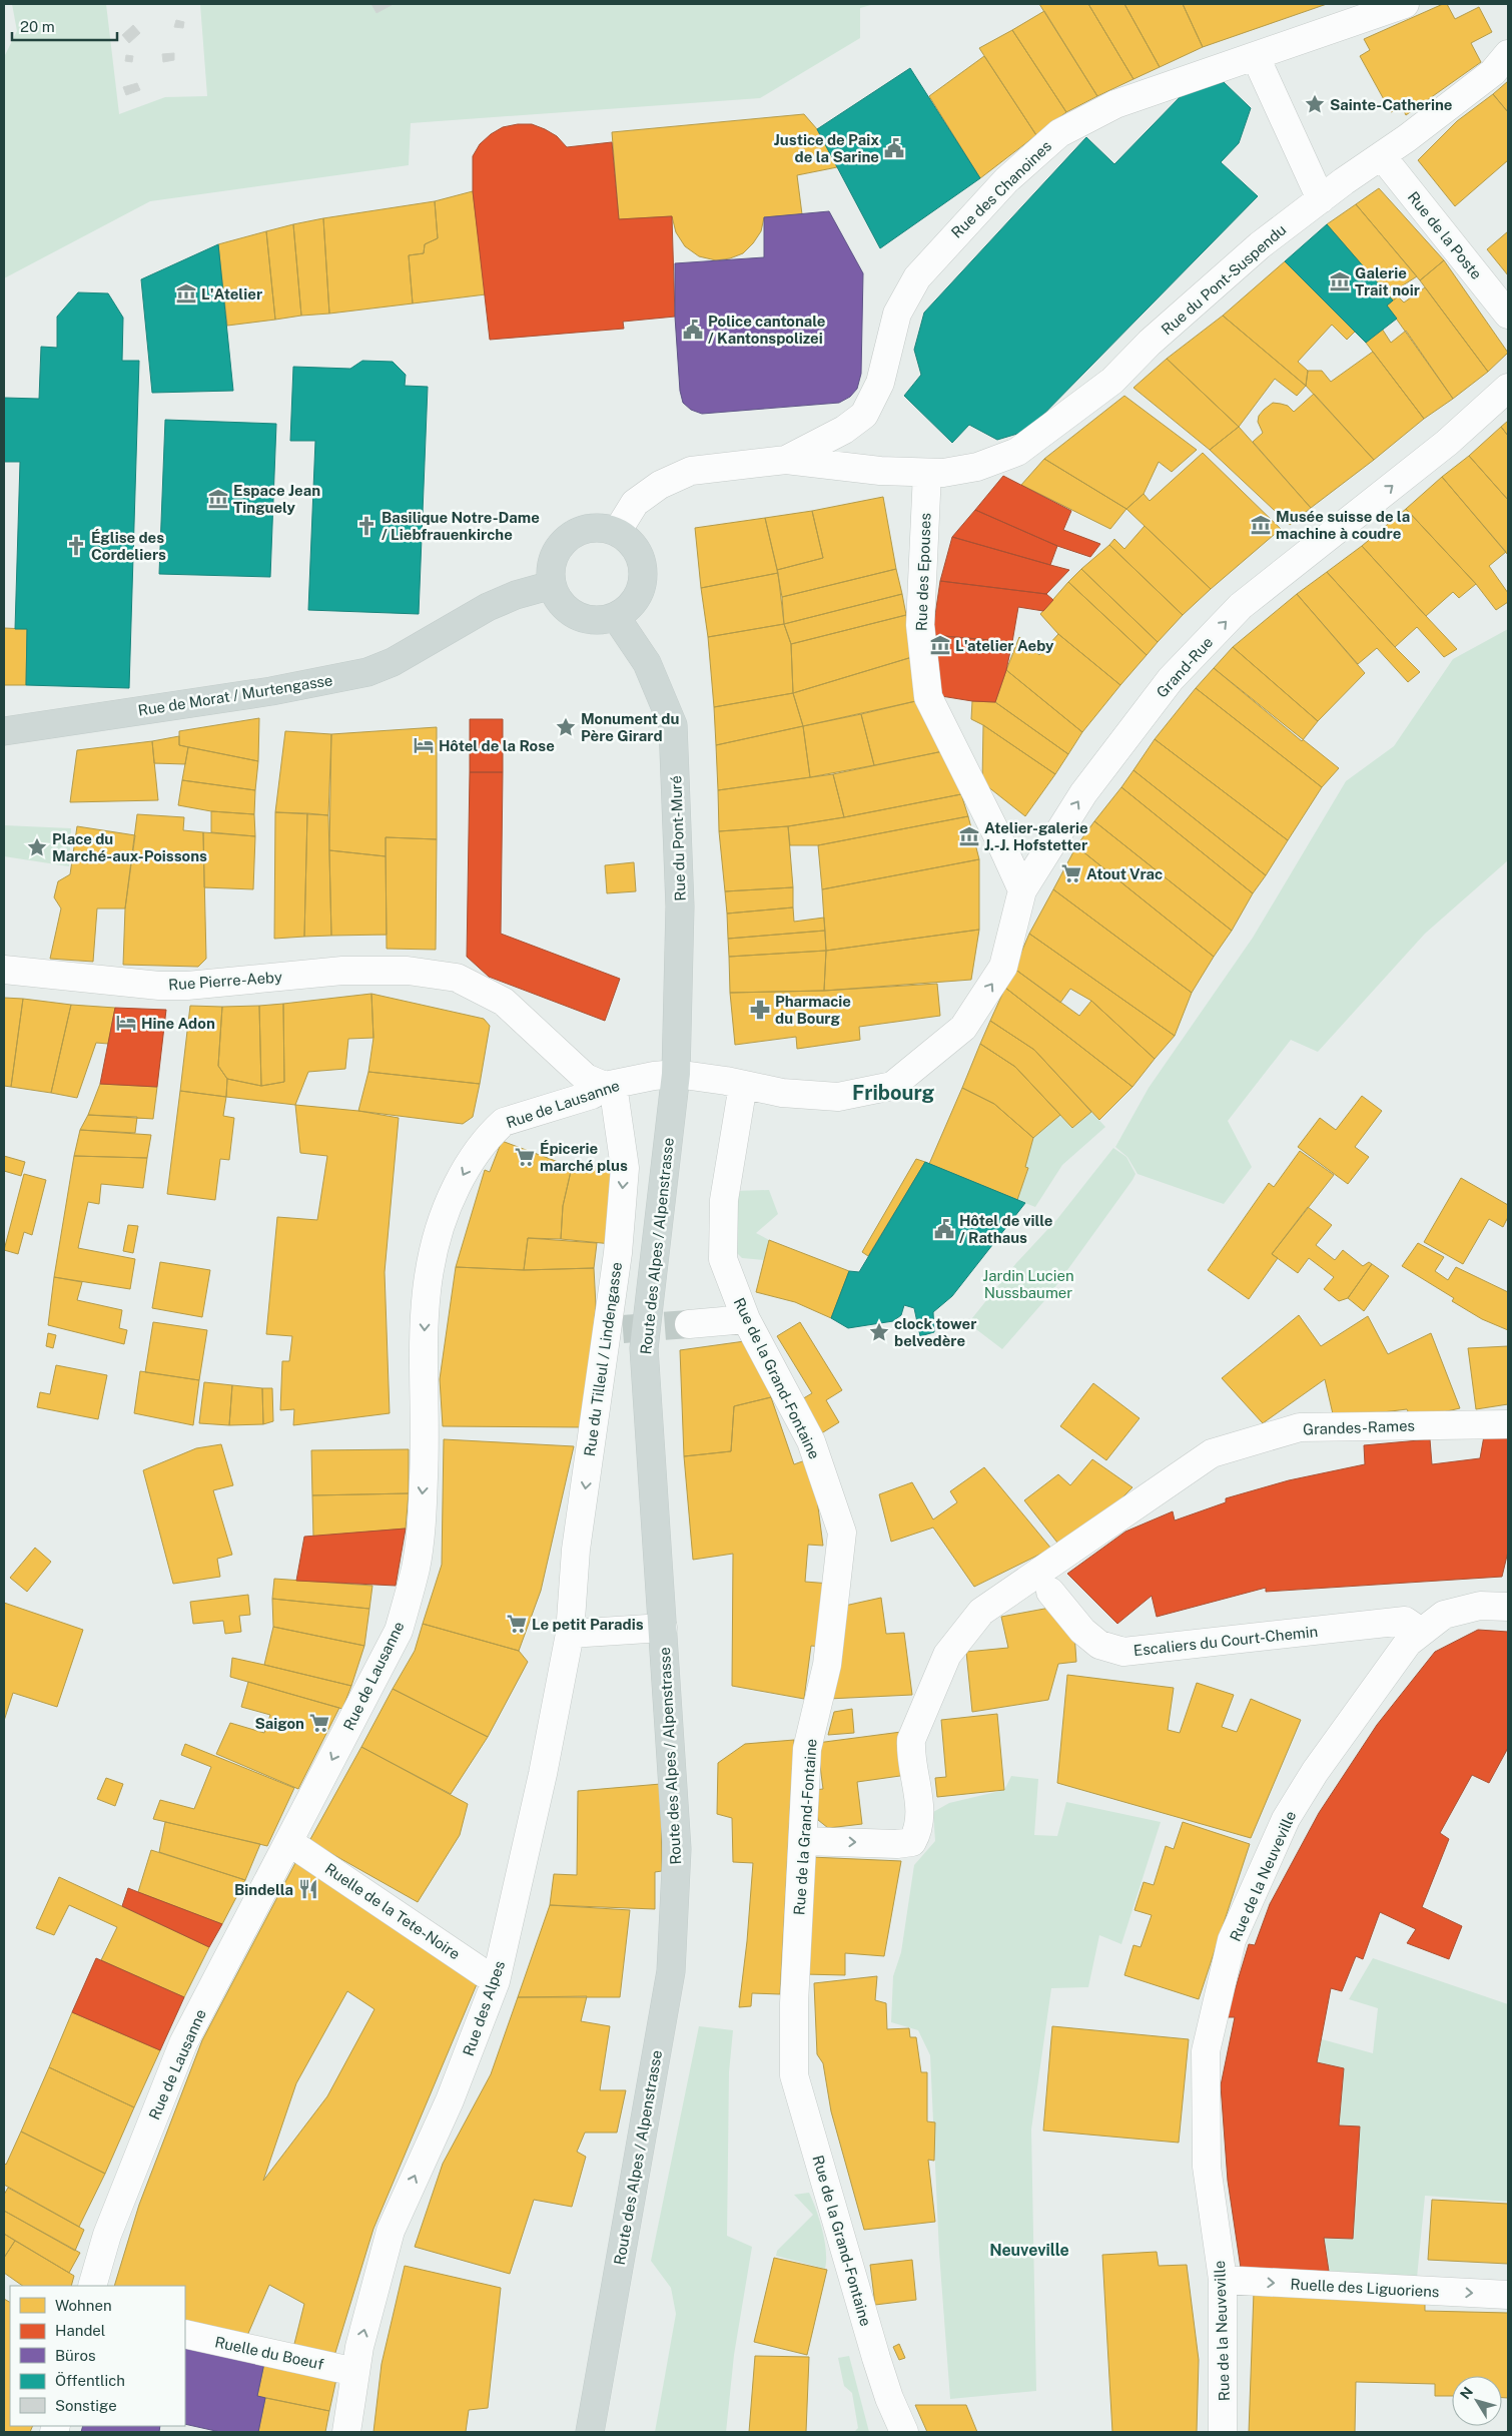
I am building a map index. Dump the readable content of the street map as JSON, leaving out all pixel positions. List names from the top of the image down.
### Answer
{
  "streets": {
    "main road": ["Rue de Morat / Murtengasse", "Rue du Pont-Muré", "Route des Alpes / Alpenstrasse"],
    "street": [
      "Rue des Chanoines",
      "Rue de la Poste",
      "Rue du Pont-Suspendu",
      "Rue des Epouses",
      "Grand-Rue",
      "Rue Pierre-Aeby",
      "Rue de Lausanne",
      "Rue du Tilleul / Lindengasse",
      "Rue de la Grand-Fontaine",
      "Grandes-Rames",
      "Escaliers du Court-Chemin",
      "Rue de la Neuveville",
      "Ruelle de la Tete-Noire",
      "Rue des Alpes",
      "Ruelle des Liguoriens",
      "Ruelle du Boeuf"
    ]
  },
  "crossings": [
    ["Rue des Chanoines", "Rue du Pont-Suspendu"],
    ["Rue de la Poste", "Rue du Pont-Suspendu"],
    ["Rue du Pont-Suspendu", "Rue des Epouses"],
    ["Rue des Epouses", "Grand-Rue"],
    ["Grand-Rue", "Rue de Lausanne"],
    ["Grand-Rue", "Rue de la Grand-Fontaine"],
    ["Rue de Morat / Murtengasse", "Rue du Pont-Muré"],
    ["Rue du Pont-Muré", "Rue de Lausanne"],
    ["Rue du Pont-Muré", "Route des Alpes / Alpenstrasse"],
    ["Rue Pierre-Aeby", "Rue de Lausanne"],
    ["Rue Pierre-Aeby", "Rue du Tilleul / Lindengasse"],
    ["Rue de Lausanne", "Route des Alpes / Alpenstrasse"],
    ["Rue de Lausanne", "Rue du Tilleul / Lindengasse"],
    ["Rue de Lausanne", "Rue de la Grand-Fontaine"],
    ["Rue de Lausanne", "Ruelle de la Tete-Noire"],
    ["Rue du Tilleul / Lindengasse", "Rue des Alpes"],
    ["Grandes-Rames", "Escaliers du Court-Chemin"],
    ["Escaliers du Court-Chemin", "Rue de la Neuveville"],
    ["Rue de la Neuveville", "Ruelle des Liguoriens"],
    ["Ruelle de la Tete-Noire", "Rue des Alpes"],
    ["Rue des Alpes", "Ruelle du Boeuf"]
  ],
  "one_way": [
    "Grand-Rue",
    "Rue de Lausanne",
    "Rue du Tilleul / Lindengasse",
    "Rue des Alpes",
    "Ruelle des Liguoriens"
  ],
  "districts": ["Fribourg", "Neuveville"],
  "parks": ["Jardin Lucien Nussbaumer"],
  "places": {
    "place": [
      "Sainte-Catherine",
      "Monument du Père Girard",
      "Place du Marché-aux-Poissons",
      "clock tower belvedère"
    ],
    "public building": ["Justice de Paix de la Sarine", "Police cantonale / Kantonspolizei", "Hôtel de ville / Rathaus"],
    "museum": [
      "Galerie Trait noir",
      "L'Atelier",
      "Espace Jean Tinguely",
      "Musée suisse de la machine à coudre",
      "L'atelier Aeby",
      "Atelier-galerie J.-J. Hofstetter"
    ],
    "church": ["Basilique Notre-Dame / Liebfrauenkirche", "Église des Cordeliers"],
    "hotel": ["Hôtel de la Rose", "Hine Adon"],
    "supermarket": [
      "Atout Vrac",
      "Épicerie marché plus",
      "Le petit Paradis",
      "Saigon"
    ],
    "pharmacy": ["Pharmacie du Bourg"],
    "restaurant": ["Bindella"]
  },
  "legend": [
    "Wohnen",
    "Handel",
    "Büros",
    "Öffentlich",
    "Sonstige"
  ],
  "scale_bar": "20 m",
  "north": "top left"
}
